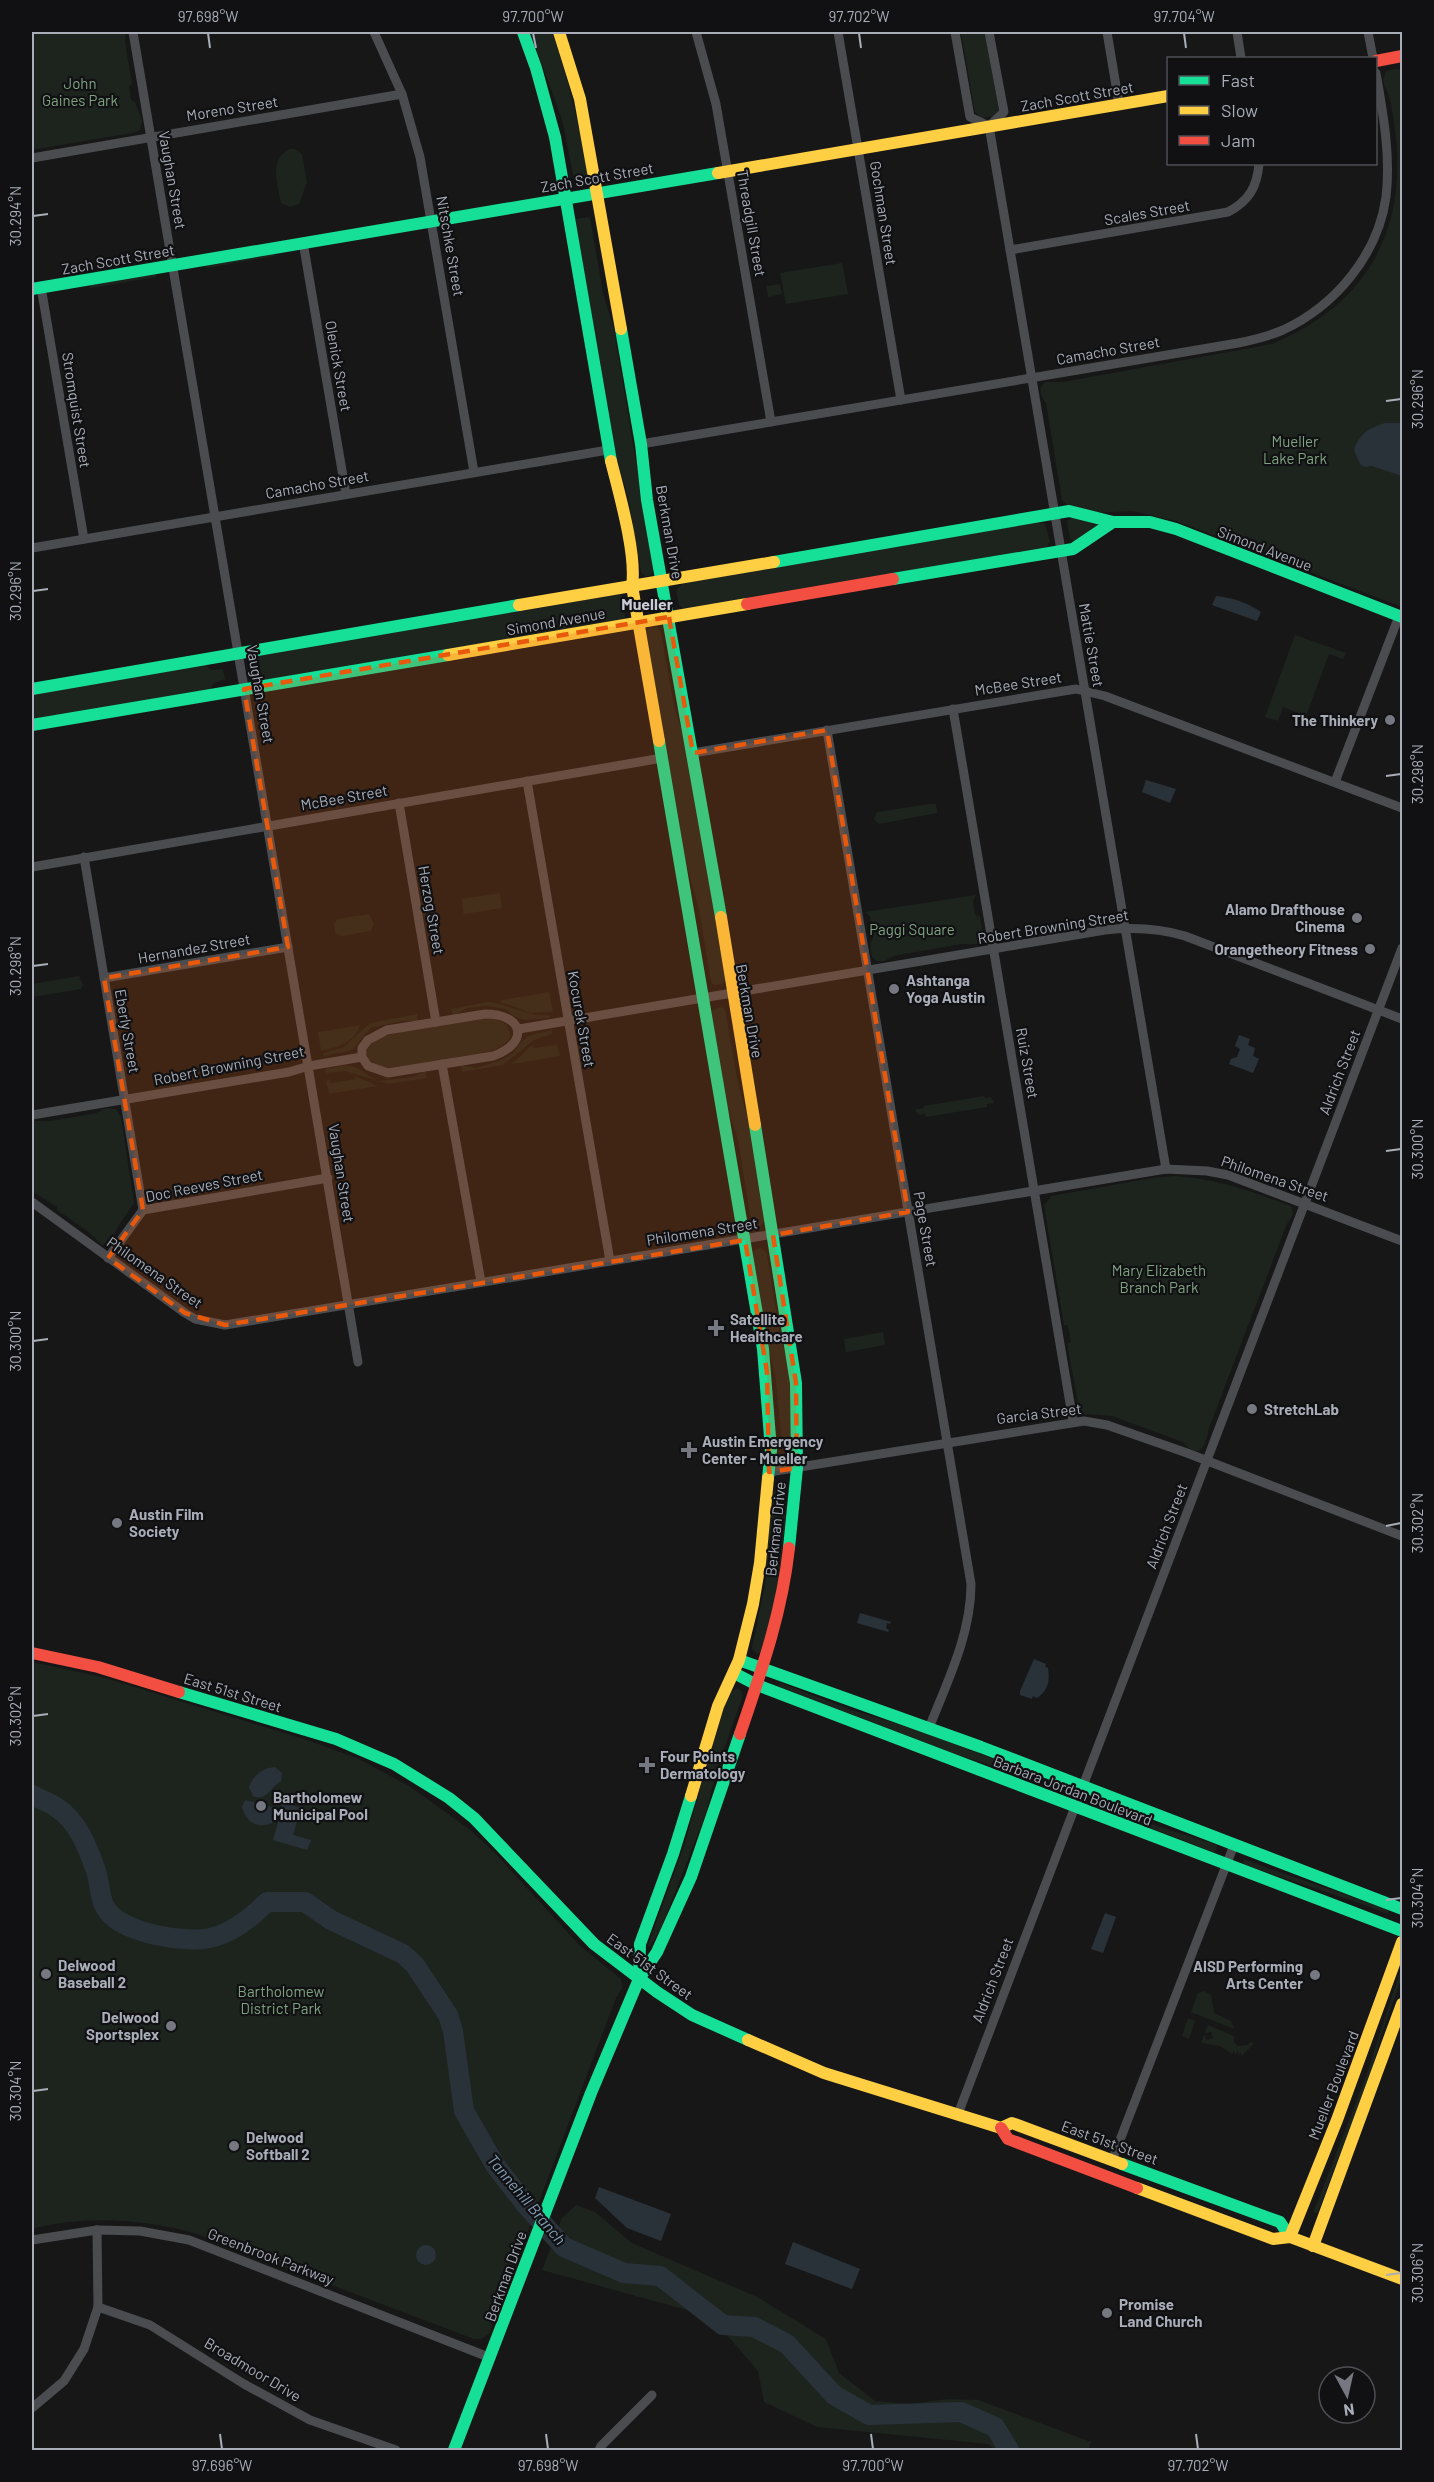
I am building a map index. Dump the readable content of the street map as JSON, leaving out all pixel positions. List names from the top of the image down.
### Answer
{
  "streets": {
    "street": [
      "Zach Scott Street",
      "Moreno Street",
      "Vaughan Street",
      "Scales Street",
      "Gochman Street",
      "Threadgill Street",
      "Nitschke Street",
      "Camacho Street",
      "Olenick Street",
      "Stromquist Street",
      "Berkman Drive",
      "Simond Avenue",
      "Mattie Street",
      "McBee Street",
      "Herzog Street",
      "Robert Browning Street",
      "Hernandez Street",
      "Kocurek Street",
      "Eberly Street",
      "Ruiz Street",
      "Aldrich Street",
      "Philomena Street",
      "Doc Reeves Street",
      "Page Street",
      "Garcia Street",
      "East 51st Street",
      "Barbara Jordan Boulevard",
      "Mueller Boulevard",
      "Greenbrook Parkway",
      "Broadmoor Drive"
    ]
  },
  "crossings": [
    ["Zach Scott Street", "Vaughan Street"],
    ["Zach Scott Street", "Gochman Street"],
    ["Zach Scott Street", "Threadgill Street"],
    ["Zach Scott Street", "Nitschke Street"],
    ["Zach Scott Street", "Olenick Street"],
    ["Zach Scott Street", "Stromquist Street"],
    ["Zach Scott Street", "Berkman Drive"],
    ["Zach Scott Street", "Mattie Street"],
    ["Moreno Street", "Vaughan Street"],
    ["Moreno Street", "Nitschke Street"],
    ["Vaughan Street", "Camacho Street"],
    ["Vaughan Street", "Simond Avenue"],
    ["Vaughan Street", "McBee Street"],
    ["Vaughan Street", "Robert Browning Street"],
    ["Vaughan Street", "Hernandez Street"],
    ["Vaughan Street", "Philomena Street"],
    ["Vaughan Street", "Doc Reeves Street"],
    ["Scales Street", "Mattie Street"],
    ["Gochman Street", "Camacho Street"],
    ["Threadgill Street", "Camacho Street"],
    ["Nitschke Street", "Camacho Street"],
    ["Camacho Street", "Olenick Street"],
    ["Camacho Street", "Stromquist Street"],
    ["Camacho Street", "Berkman Drive"],
    ["Camacho Street", "Mattie Street"],
    ["Berkman Drive", "Simond Avenue"],
    ["Berkman Drive", "McBee Street"],
    ["Berkman Drive", "Robert Browning Street"],
    ["Berkman Drive", "Philomena Street"],
    ["Berkman Drive", "Garcia Street"],
    ["Berkman Drive", "East 51st Street"],
    ["Berkman Drive", "Barbara Jordan Boulevard"],
    ["Berkman Drive", "Greenbrook Parkway"],
    ["Simond Avenue", "Mattie Street"],
    ["Mattie Street", "McBee Street"],
    ["Mattie Street", "Robert Browning Street"],
    ["Mattie Street", "Philomena Street"],
    ["McBee Street", "Herzog Street"],
    ["McBee Street", "Kocurek Street"],
    ["McBee Street", "Eberly Street"],
    ["McBee Street", "Ruiz Street"],
    ["McBee Street", "Page Street"],
    ["Robert Browning Street", "Kocurek Street"],
    ["Robert Browning Street", "Eberly Street"],
    ["Robert Browning Street", "Ruiz Street"],
    ["Robert Browning Street", "Aldrich Street"],
    ["Robert Browning Street", "Page Street"],
    ["Hernandez Street", "Eberly Street"],
    ["Kocurek Street", "Philomena Street"],
    ["Eberly Street", "Doc Reeves Street"],
    ["Ruiz Street", "Philomena Street"],
    ["Ruiz Street", "Garcia Street"],
    ["Aldrich Street", "Philomena Street"],
    ["Aldrich Street", "Garcia Street"],
    ["Aldrich Street", "East 51st Street"],
    ["Aldrich Street", "Barbara Jordan Boulevard"],
    ["Philomena Street", "Doc Reeves Street"],
    ["Philomena Street", "Page Street"],
    ["Page Street", "Garcia Street"],
    ["Page Street", "Barbara Jordan Boulevard"],
    ["East 51st Street", "Mueller Boulevard"]
  ],
  "districts": ["Mueller"],
  "water": ["Tannehill Branch"],
  "parks": [
    "John Gaines Park",
    "Mueller Lake Park",
    "Paggi Square",
    "Mary Elizabeth Branch Park",
    "Bartholomew District Park"
  ],
  "places": {
    "other": [
      "The Thinkery",
      "Alamo Drafthouse Cinema",
      "Orangetheory Fitness",
      "Ashtanga Yoga Austin",
      "StretchLab",
      "Austin Film Society",
      "Bartholomew Municipal Pool",
      "Delwood Baseball 2",
      "AISD Performing Arts Center",
      "Delwood Sportsplex",
      "Delwood Softball 2",
      "Promise Land Church"
    ],
    "health": ["Satellite Healthcare", "Austin Emergency Center - Mueller", "Four Points Dermatology"]
  },
  "legend": ["Fast", "Slow", "Jam"],
  "north": "bottom",
  "coordinates": [
    "97.698°W",
    "97.700°W",
    "97.702°W",
    "97.704°W",
    "30.294°N",
    "30.296°N",
    "30.298°N",
    "30.300°N",
    "30.302°N",
    "30.304°N",
    "30.306°N",
    "97.696°W"
  ]
}
